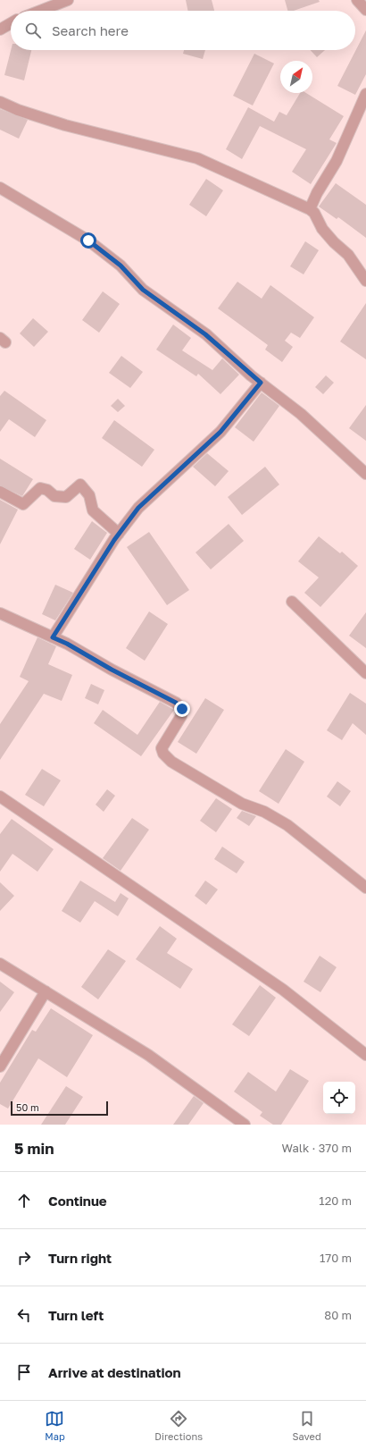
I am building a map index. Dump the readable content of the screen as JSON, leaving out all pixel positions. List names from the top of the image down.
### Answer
{
  "scale_bar": "50 m",
  "north": "top right",
  "page": {
    "search": "Search here",
    "scale": "50 m",
    "heading": ["5 min", "Walk · 370 m"],
    "list": [
      ["Continue", "120 m"],
      ["Turn right", "170 m"],
      ["Turn left", "80 m"],
      "Arrive at destination"
    ],
    "nav": ["Map", "Directions", "Saved"]
  }
}
